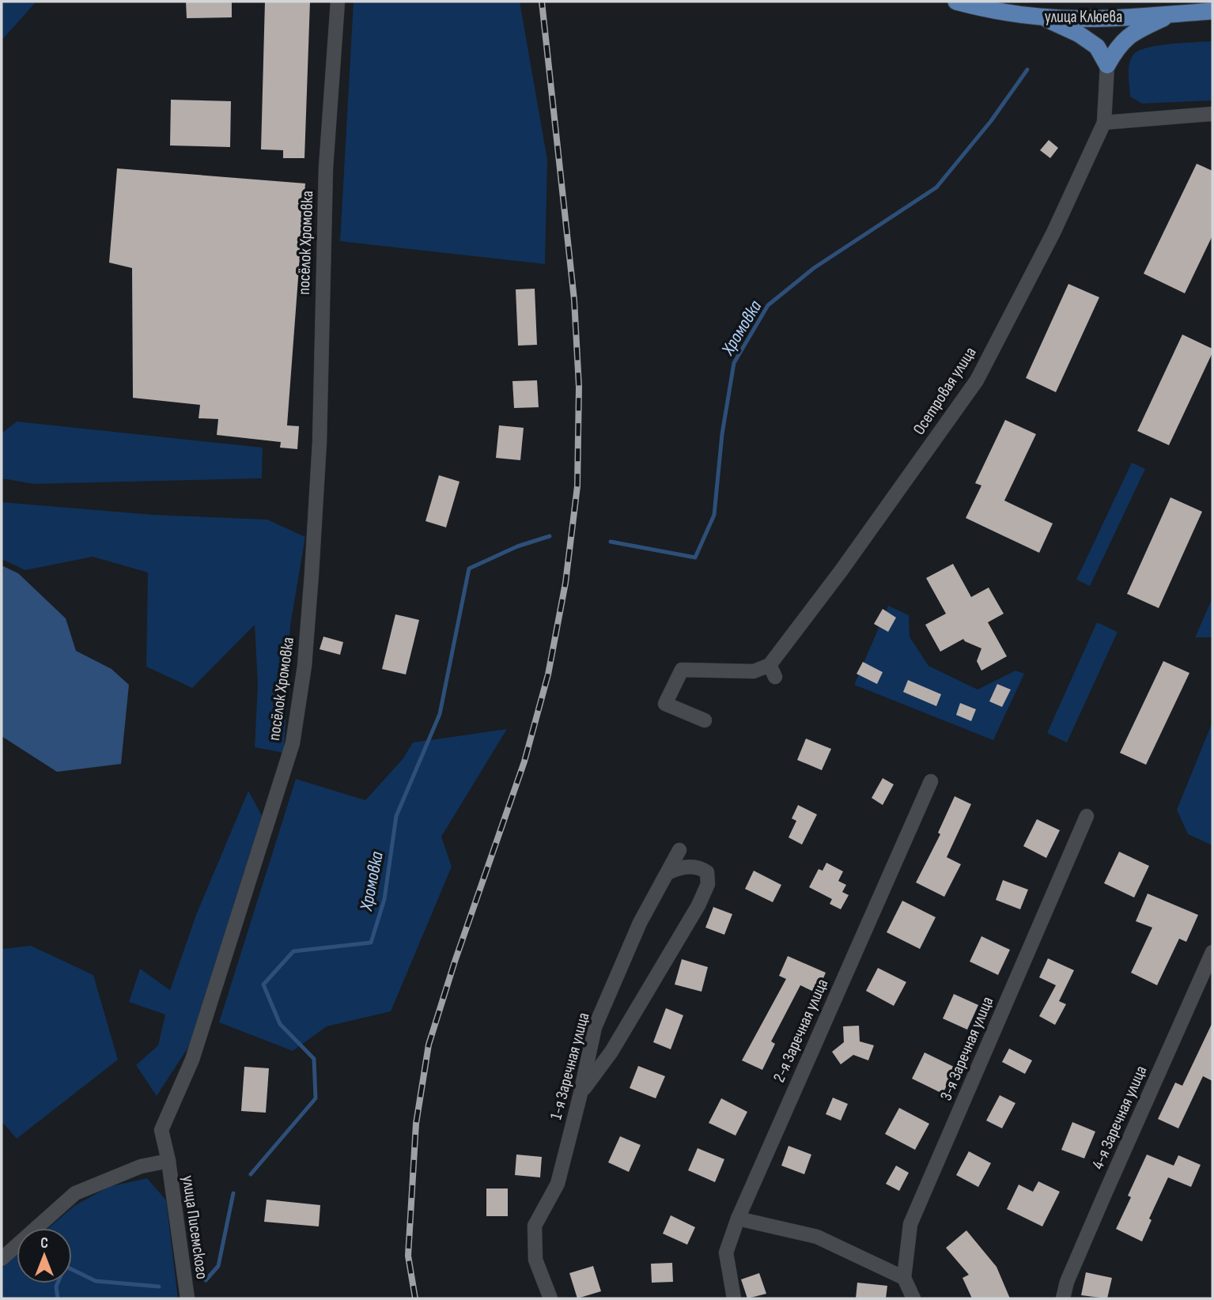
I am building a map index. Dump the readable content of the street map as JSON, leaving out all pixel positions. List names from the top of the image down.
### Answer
{
  "streets": {
    "main road": ["улица Клюева"],
    "street": [
      "посёлок Хромовка",
      "Осетровая улица",
      "2-я Заречная улица",
      "3-я Заречная улица",
      "1-я Заречная улица",
      "4-я Заречная улица",
      "улица Писемского"
    ]
  },
  "crossings": [
    ["посёлок Хромовка", "улица Писемского"]
  ],
  "water": ["Хромовка"],
  "north": "top"
}
